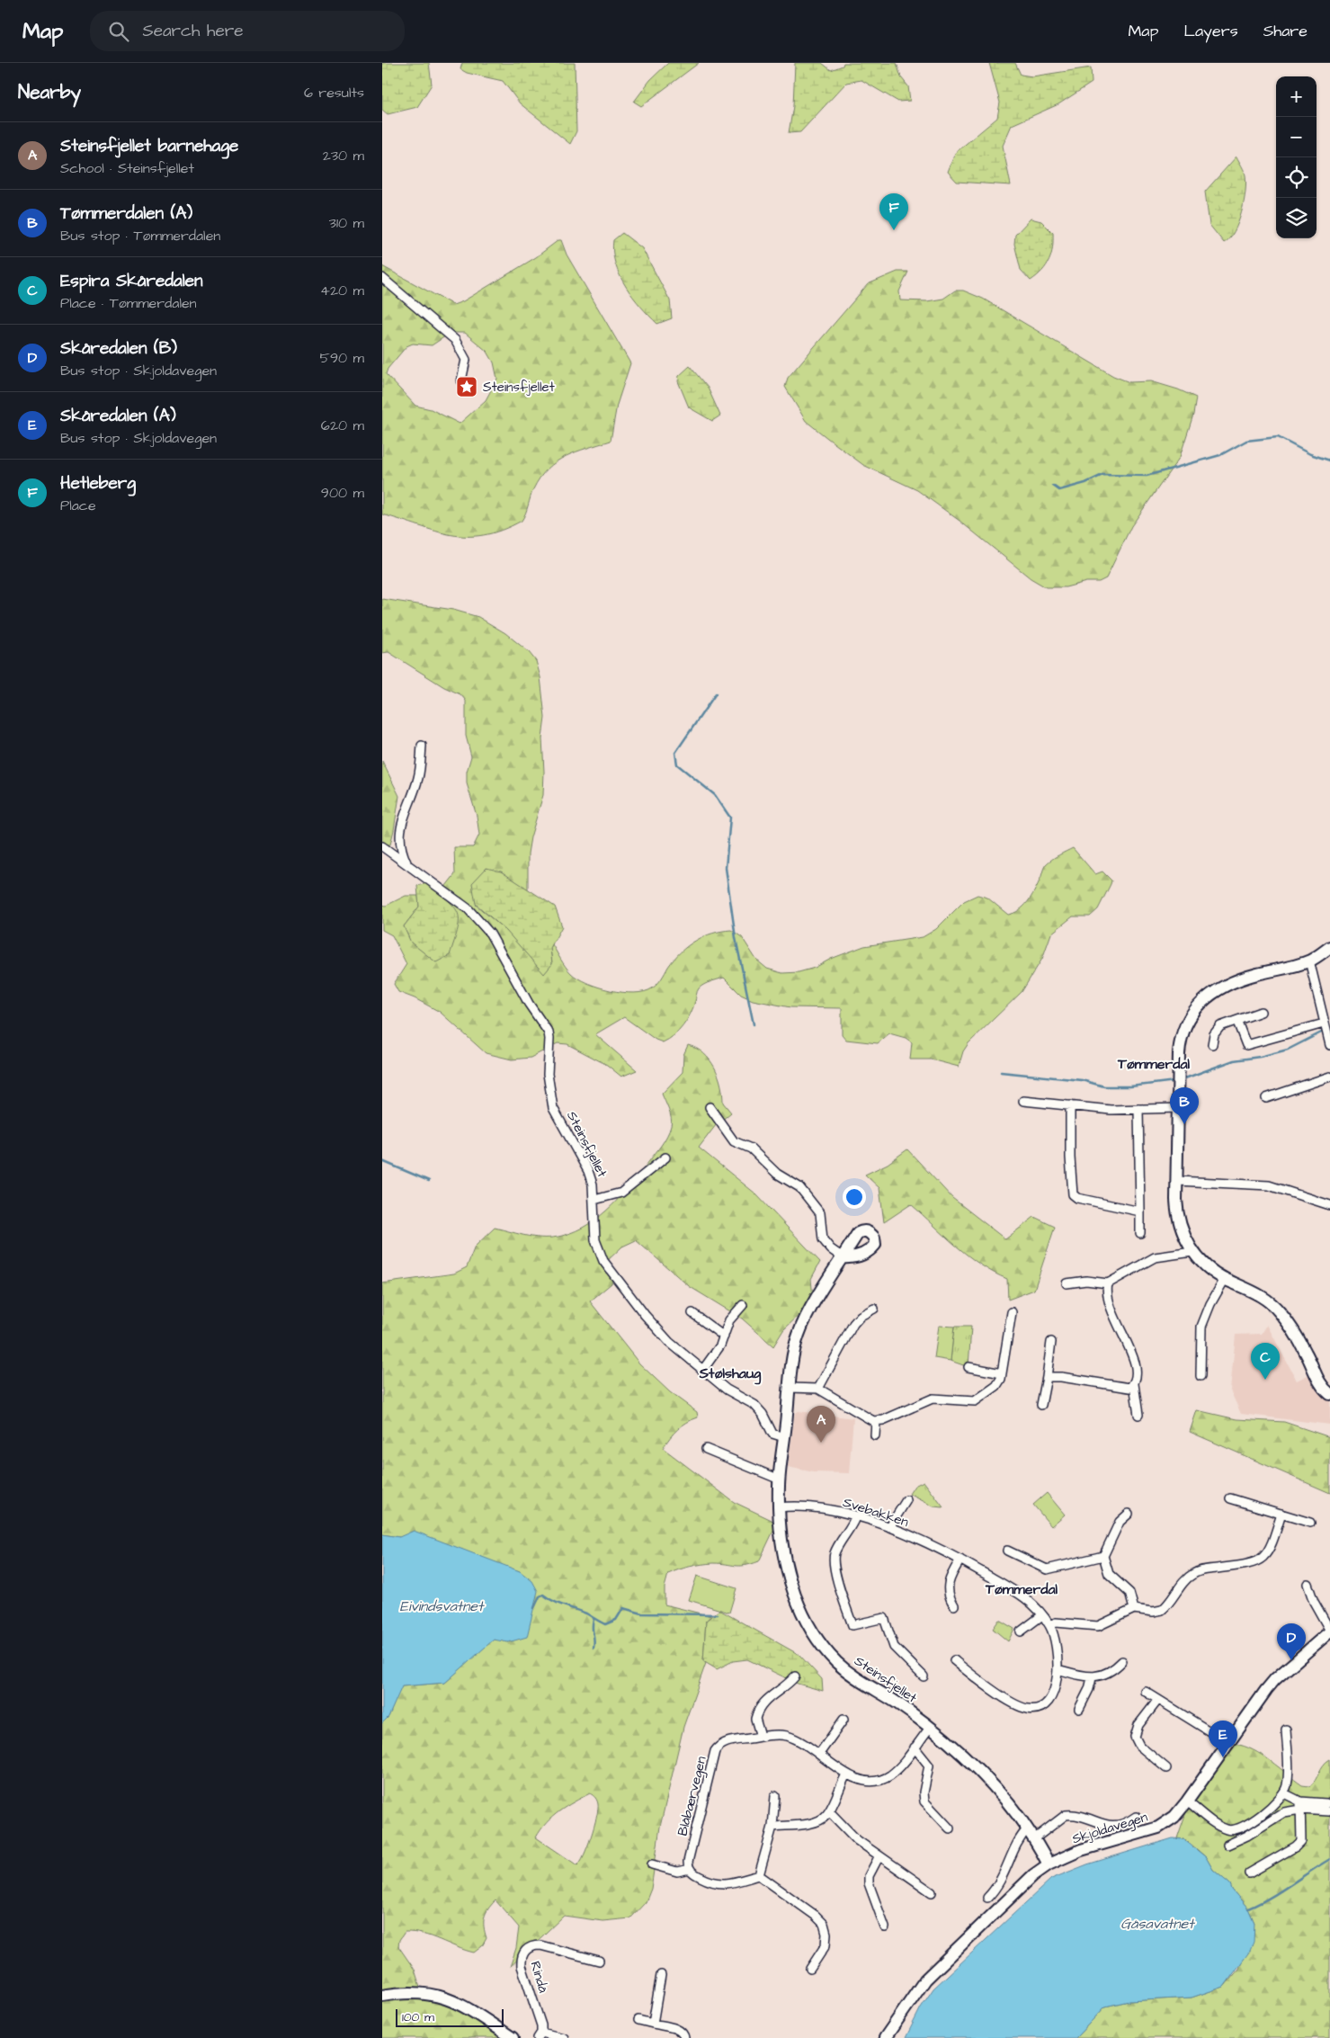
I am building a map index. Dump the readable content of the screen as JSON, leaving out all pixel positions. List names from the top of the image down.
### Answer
{
  "streets": {
    "street": [
      "Steinsfjellet",
      "Svebakken",
      "Blåbærvegen",
      "Skjoldavegen",
      "Rindå"
    ]
  },
  "crossings": [
    ["Steinsfjellet", "Svebakken"],
    ["Steinsfjellet", "Skjoldavegen"]
  ],
  "districts": ["Tømmerdal", "Stølshaug", "Tømmerdal"],
  "water": ["Eivindsvatnet", "Gåsavatnet"],
  "places": {
    "place": ["Steinsfjellet"]
  },
  "scale_bar": "100 m",
  "page": {
    "header": "Map",
    "search": "Search here",
    "nav": ["Map", "Layers", "Share"],
    "heading": ["Nearby", "6 results"],
    "map_buttons": ["+", "−"],
    "list": [
      {
        "mark": "A",
        "name": "Steinsfjellet barnehage",
        "note": "School · Steinsfjellet",
        "value": "230 m"
      },
      {
        "mark": "B",
        "name": "Tømmerdalen (A)",
        "note": "Bus stop · Tømmerdalen",
        "value": "310 m"
      },
      {
        "mark": "C",
        "name": "Espira Skåredalen",
        "note": "Place · Tømmerdalen",
        "value": "420 m"
      },
      {
        "mark": "D",
        "name": "Skåredalen (B)",
        "note": "Bus stop · Skjoldavegen",
        "value": "590 m"
      },
      {
        "mark": "E",
        "name": "Skåredalen (A)",
        "note": "Bus stop · Skjoldavegen",
        "value": "620 m"
      },
      {
        "mark": "F",
        "name": "Hetleberg",
        "note": "Place",
        "value": "900 m"
      }
    ],
    "pins": [
      "F",
      "B",
      "C",
      "A",
      "D",
      "E"
    ],
    "scale": "100 m"
  }
}
